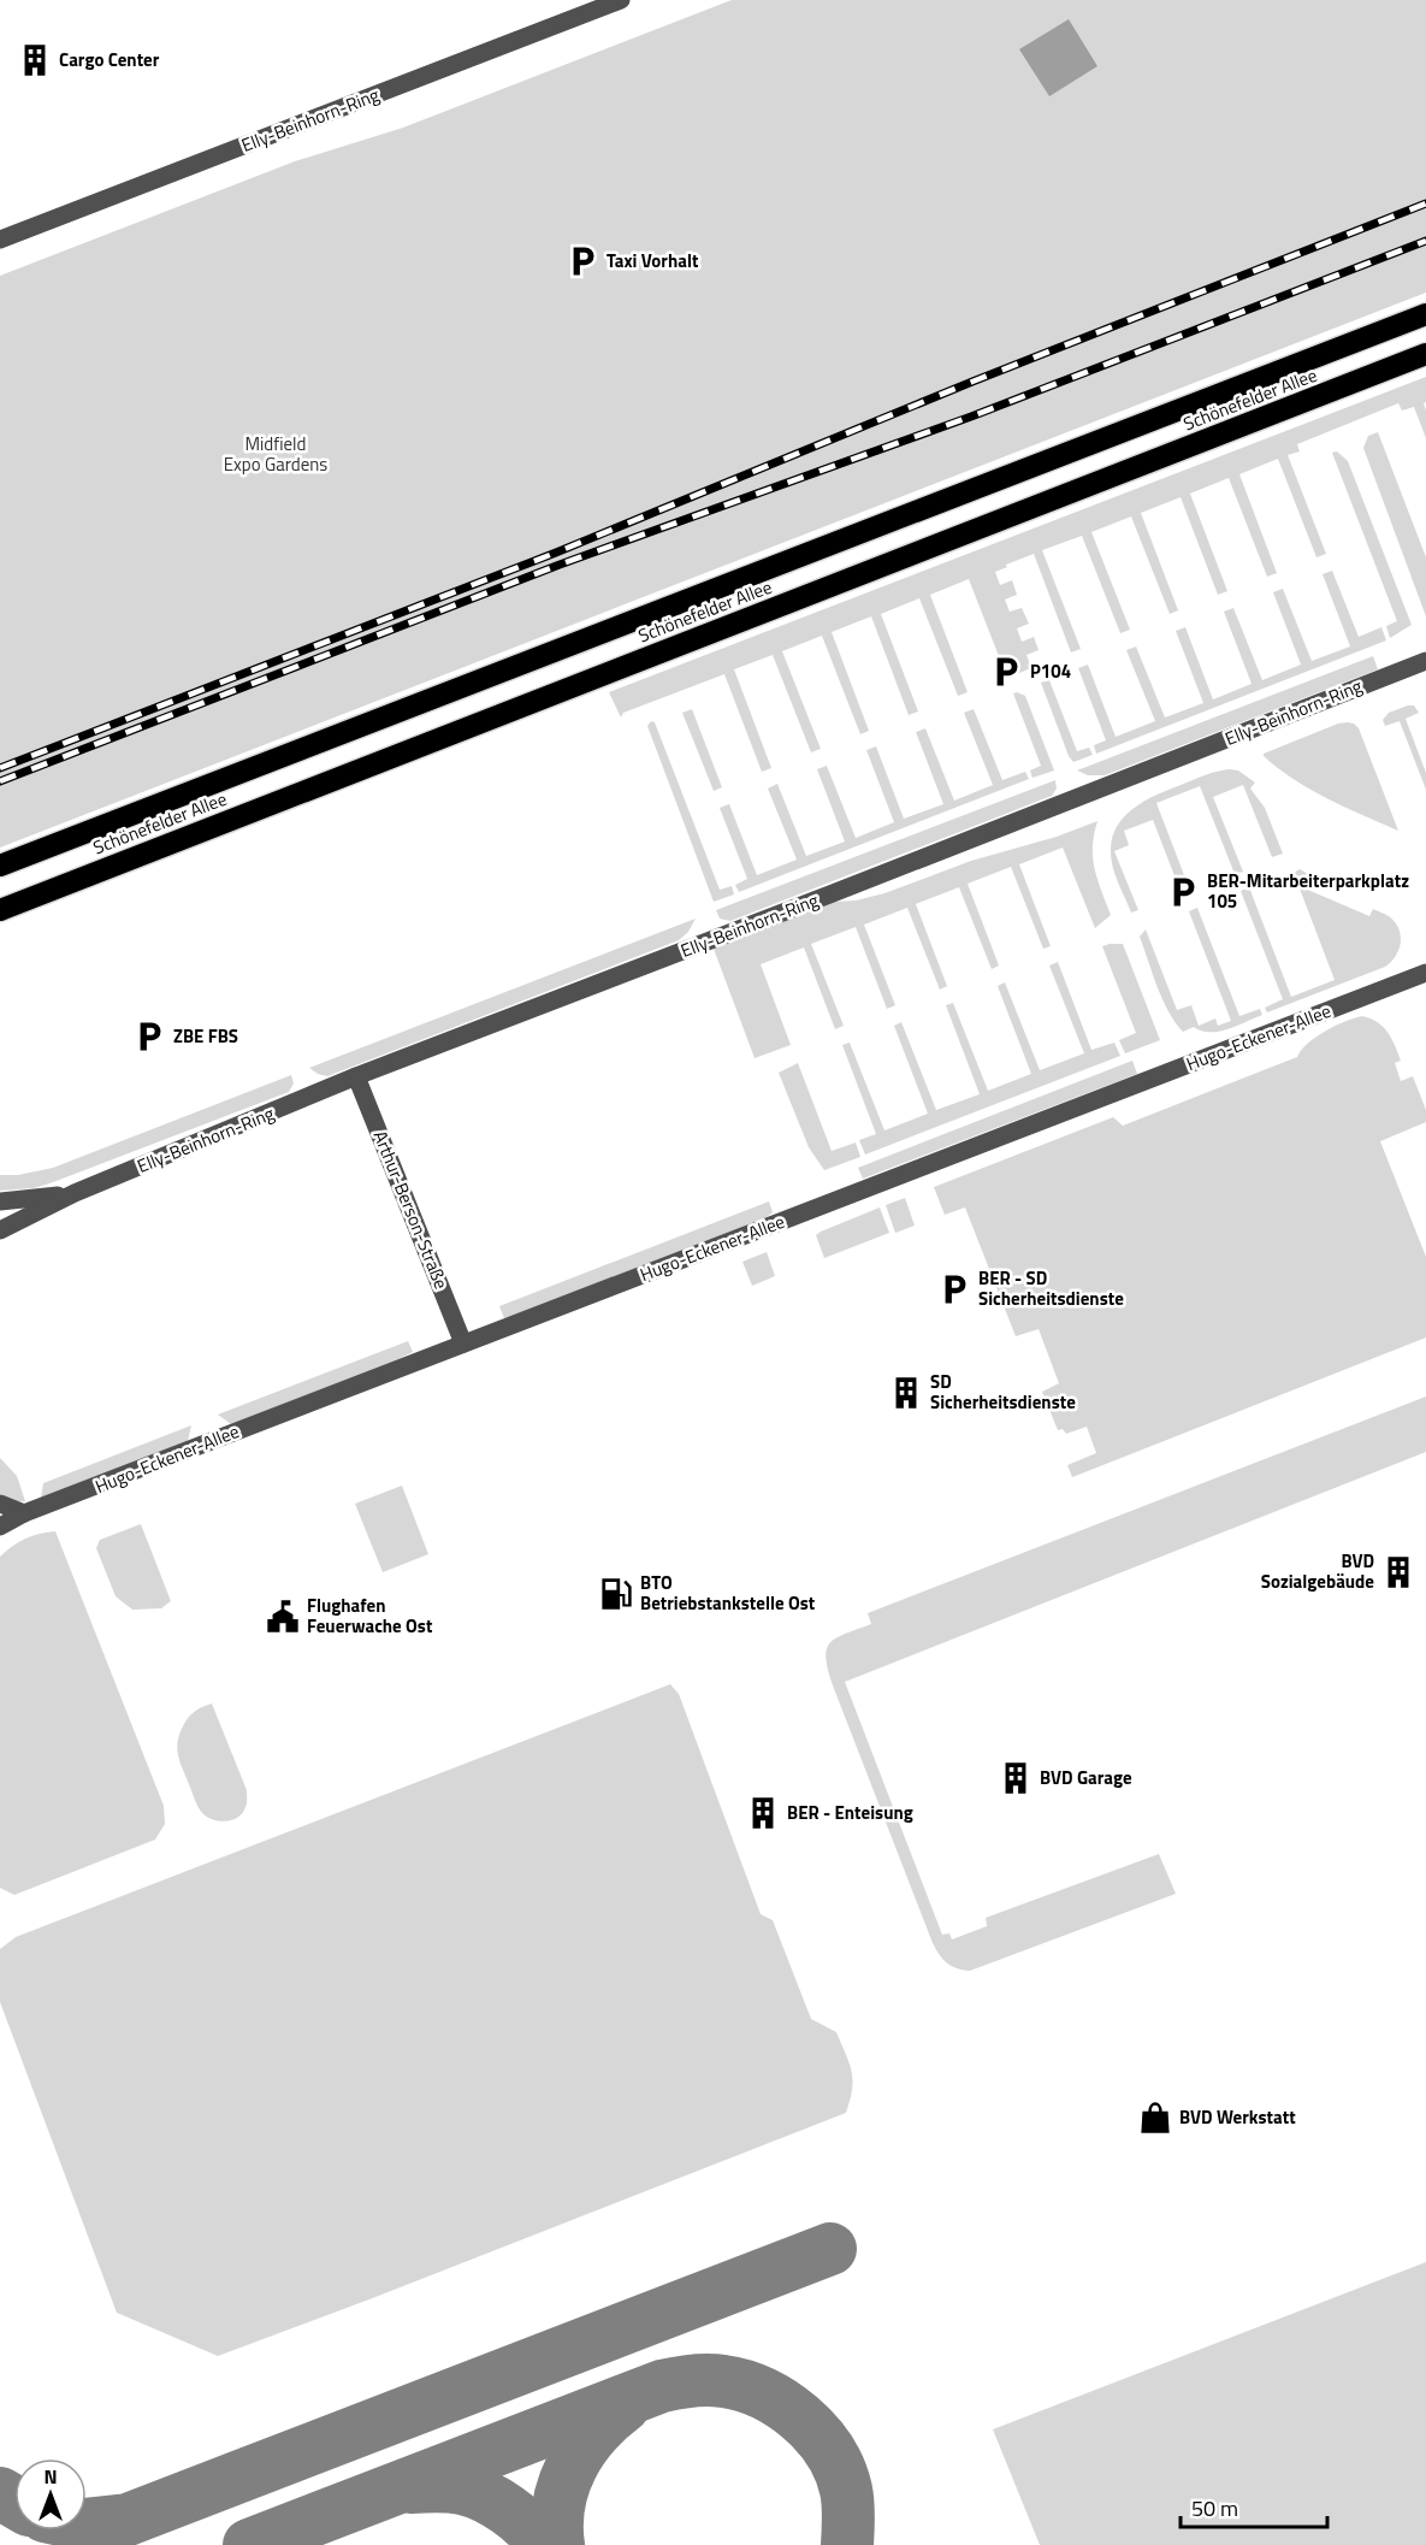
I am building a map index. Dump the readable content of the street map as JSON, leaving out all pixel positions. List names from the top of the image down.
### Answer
{
  "streets": {
    "highway": ["Schönefelder Allee"],
    "street": ["Elly-Beinhorn-Ring", "Hugo-Eckener-Allee", "Arthur-Berson-Straße"]
  },
  "crossings": [
    ["Elly-Beinhorn-Ring", "Arthur-Berson-Straße"],
    ["Hugo-Eckener-Allee", "Arthur-Berson-Straße"]
  ],
  "parks": ["Midfield Expo Gardens"],
  "places": {
    "building": [
      "Cargo Center",
      "SD Sicherheitsdienste",
      "BVD Sozialgebäude",
      "BVD Garage",
      "BER - Enteisung"
    ],
    "parking": [
      "Taxi Vorhalt",
      "P104",
      "BER-Mitarbeiterparkplatz 105",
      "ZBE FBS",
      "BER - SD Sicherheitsdienste"
    ],
    "fuel station": ["BTO Betriebstankstelle Ost"],
    "public building": ["Flughafen Feuerwache Ost"],
    "shop": ["BVD Werkstatt"]
  },
  "scale_bar": "50 m",
  "north": "top"
}
